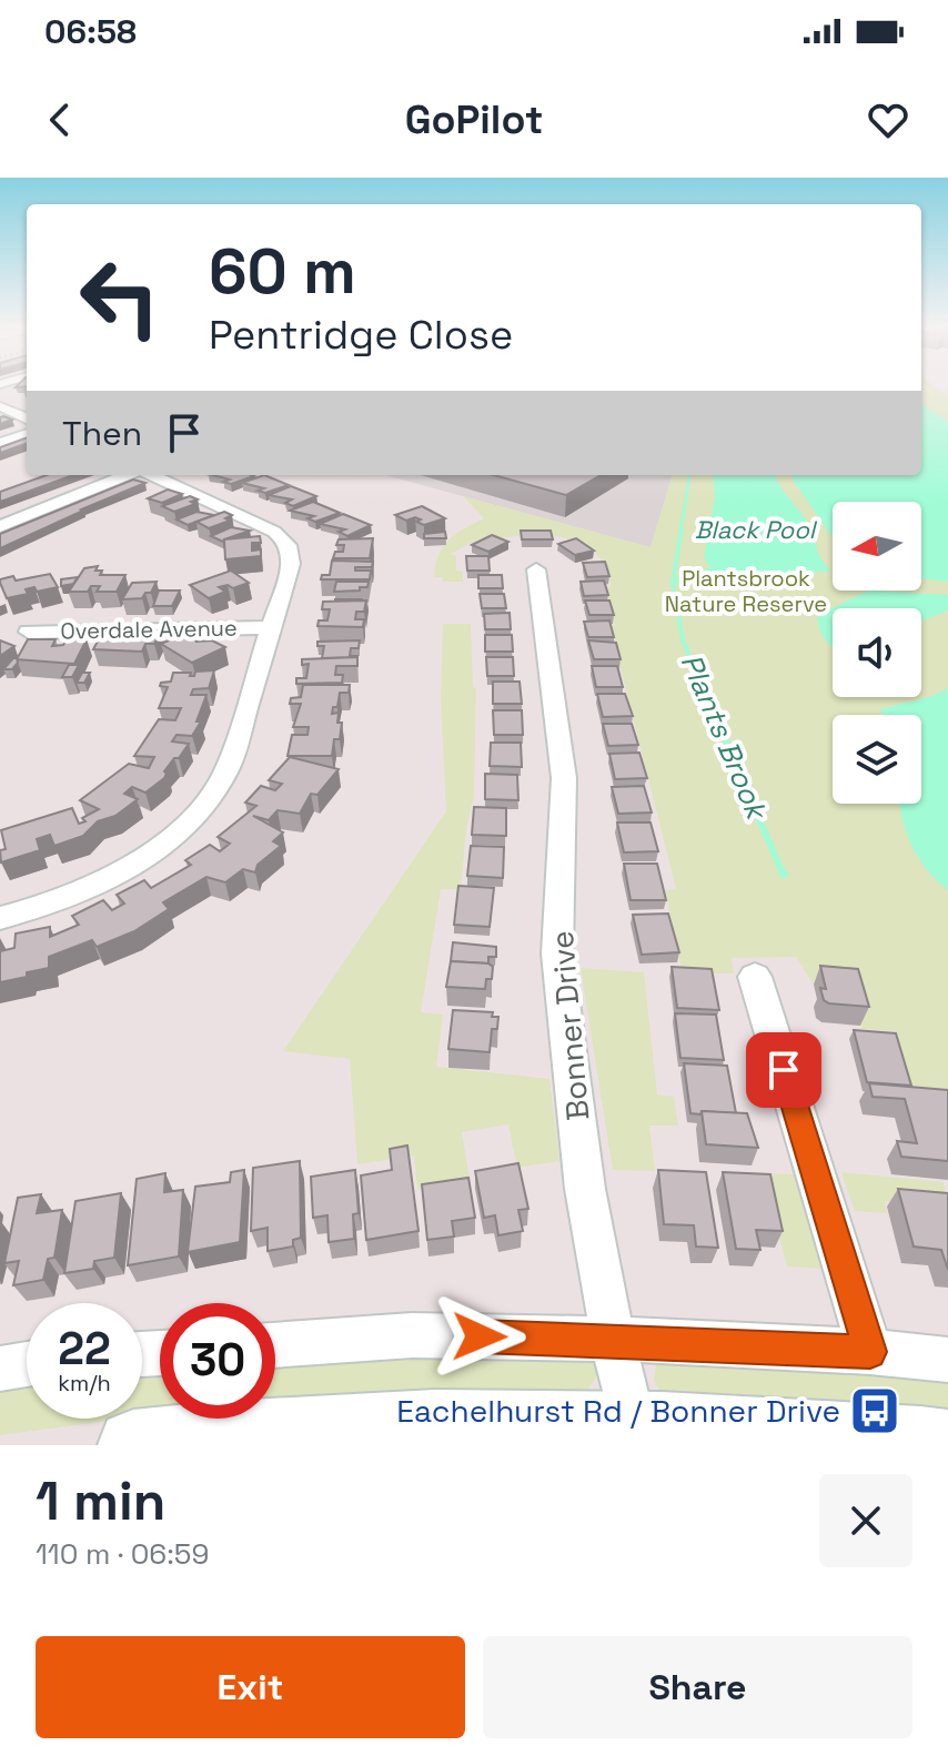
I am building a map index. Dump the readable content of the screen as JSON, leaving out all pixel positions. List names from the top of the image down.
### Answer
{
  "streets": {
    "street": ["Overdale Avenue", "Bonner Drive"]
  },
  "water": ["Black Pool", "Plants Brook"],
  "parks": ["Plantsbrook Nature Reserve"],
  "places": {
    "bus stop": ["Eachelhurst Rd / Bonner Drive"]
  },
  "north": "left",
  "page": {
    "status": "06:58",
    "header": "GoPilot",
    "turn": ["60 m", "Pentridge Close"],
    "then": "Then",
    "speed": "22 km/h",
    "limit": "30",
    "heading": ["1 min", "110 m · 06:59"],
    "buttons": ["Exit", "Share"]
  }
}
